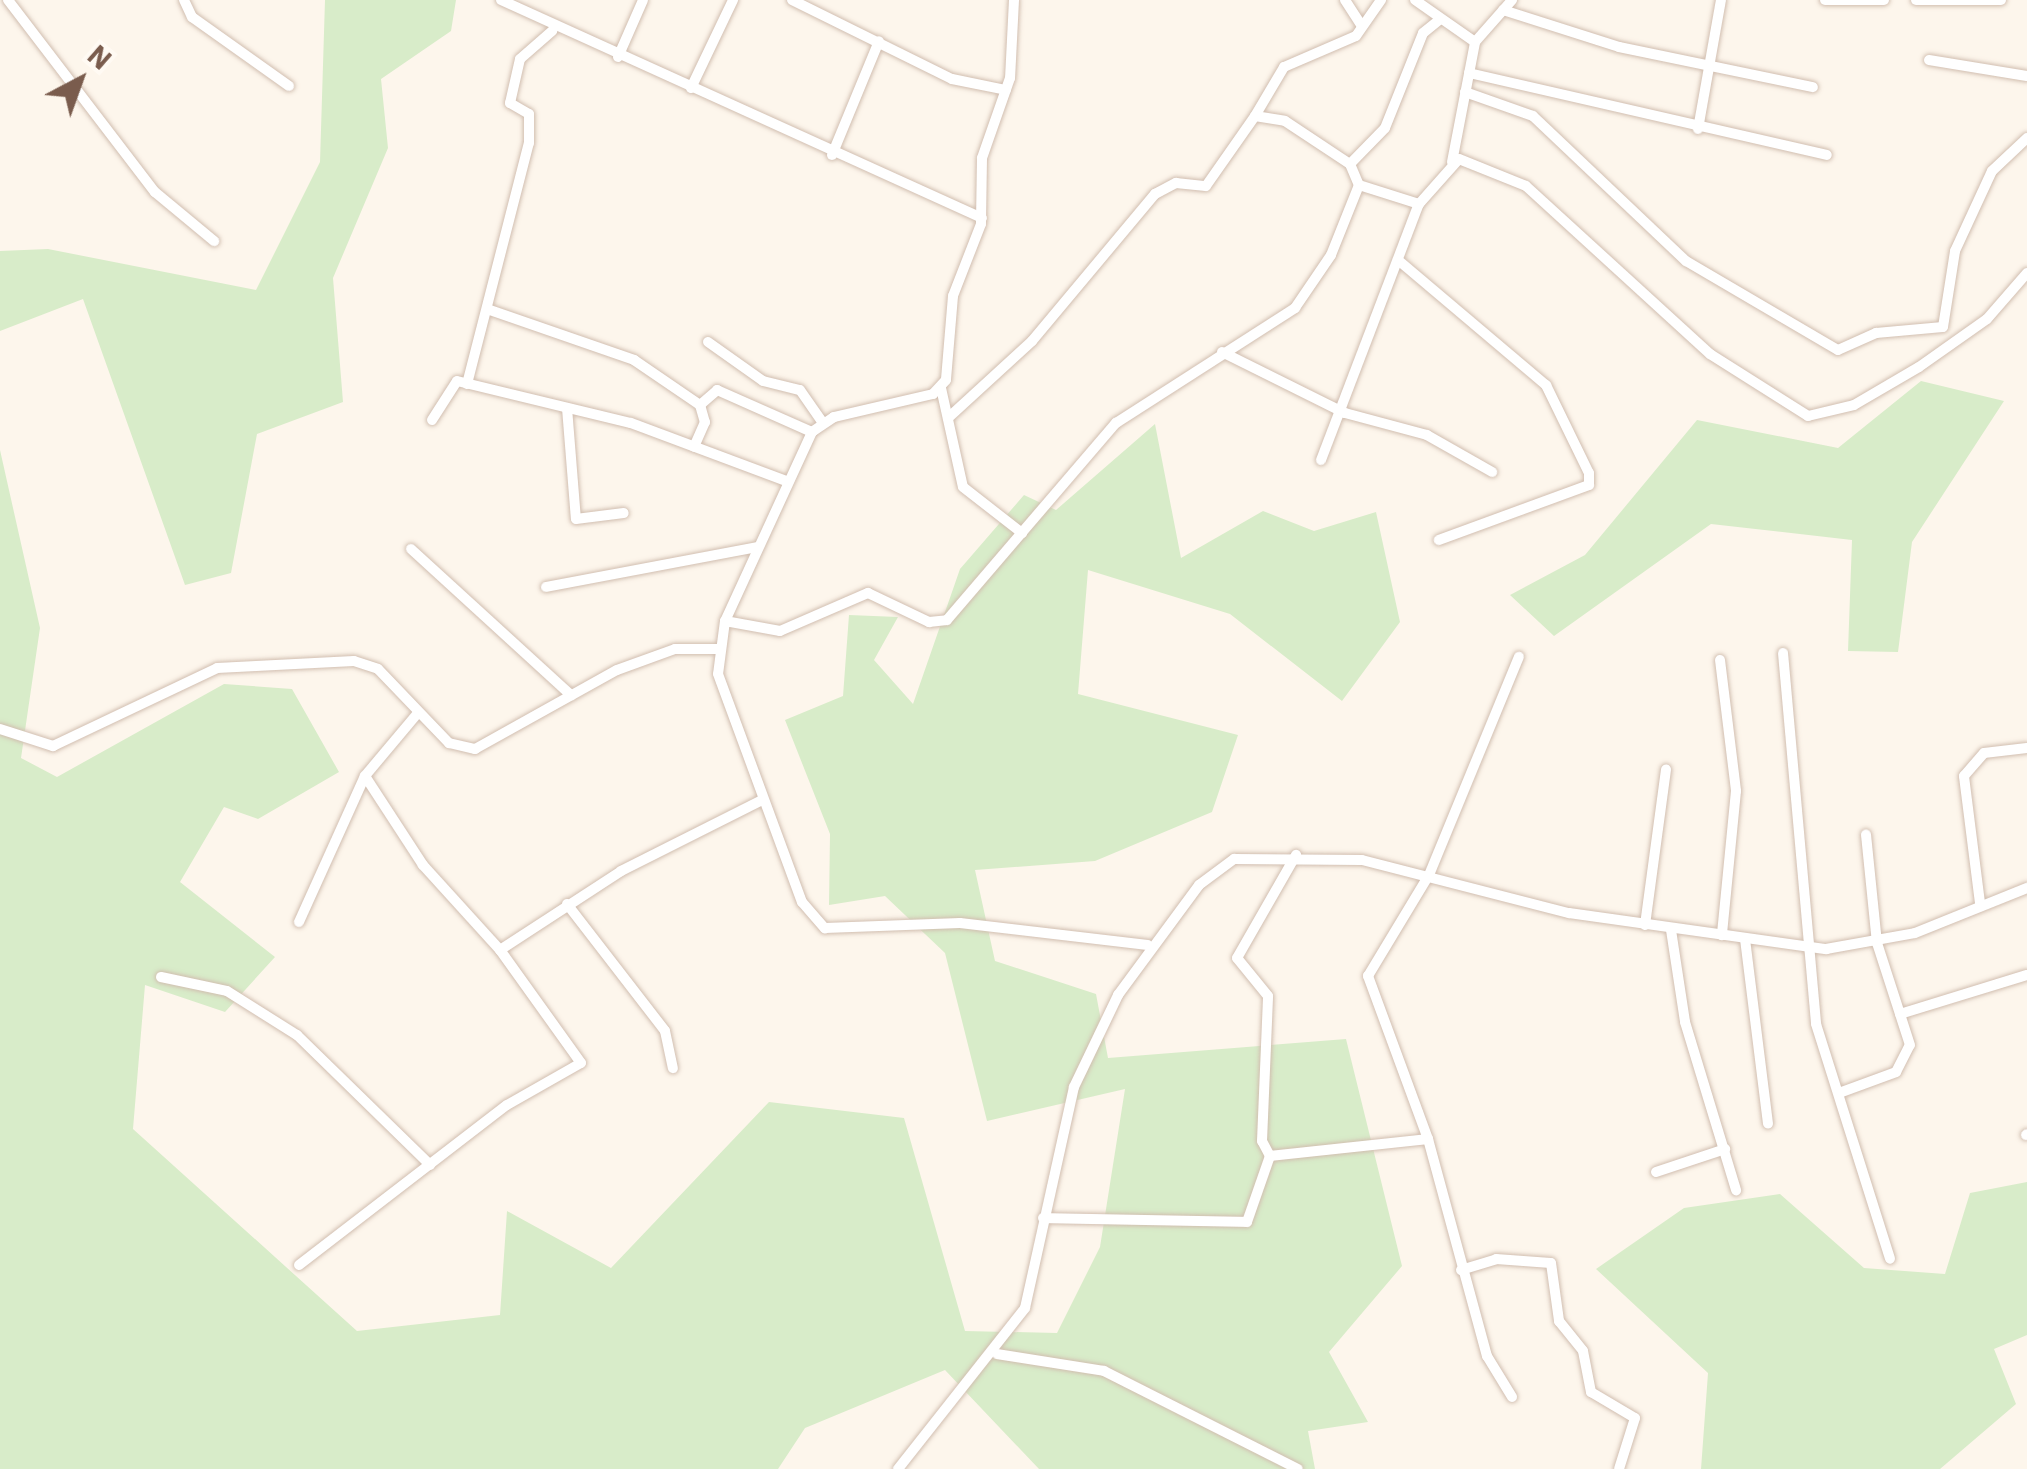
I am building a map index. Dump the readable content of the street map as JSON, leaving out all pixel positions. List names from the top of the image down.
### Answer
{
  "north": "top right"
}
